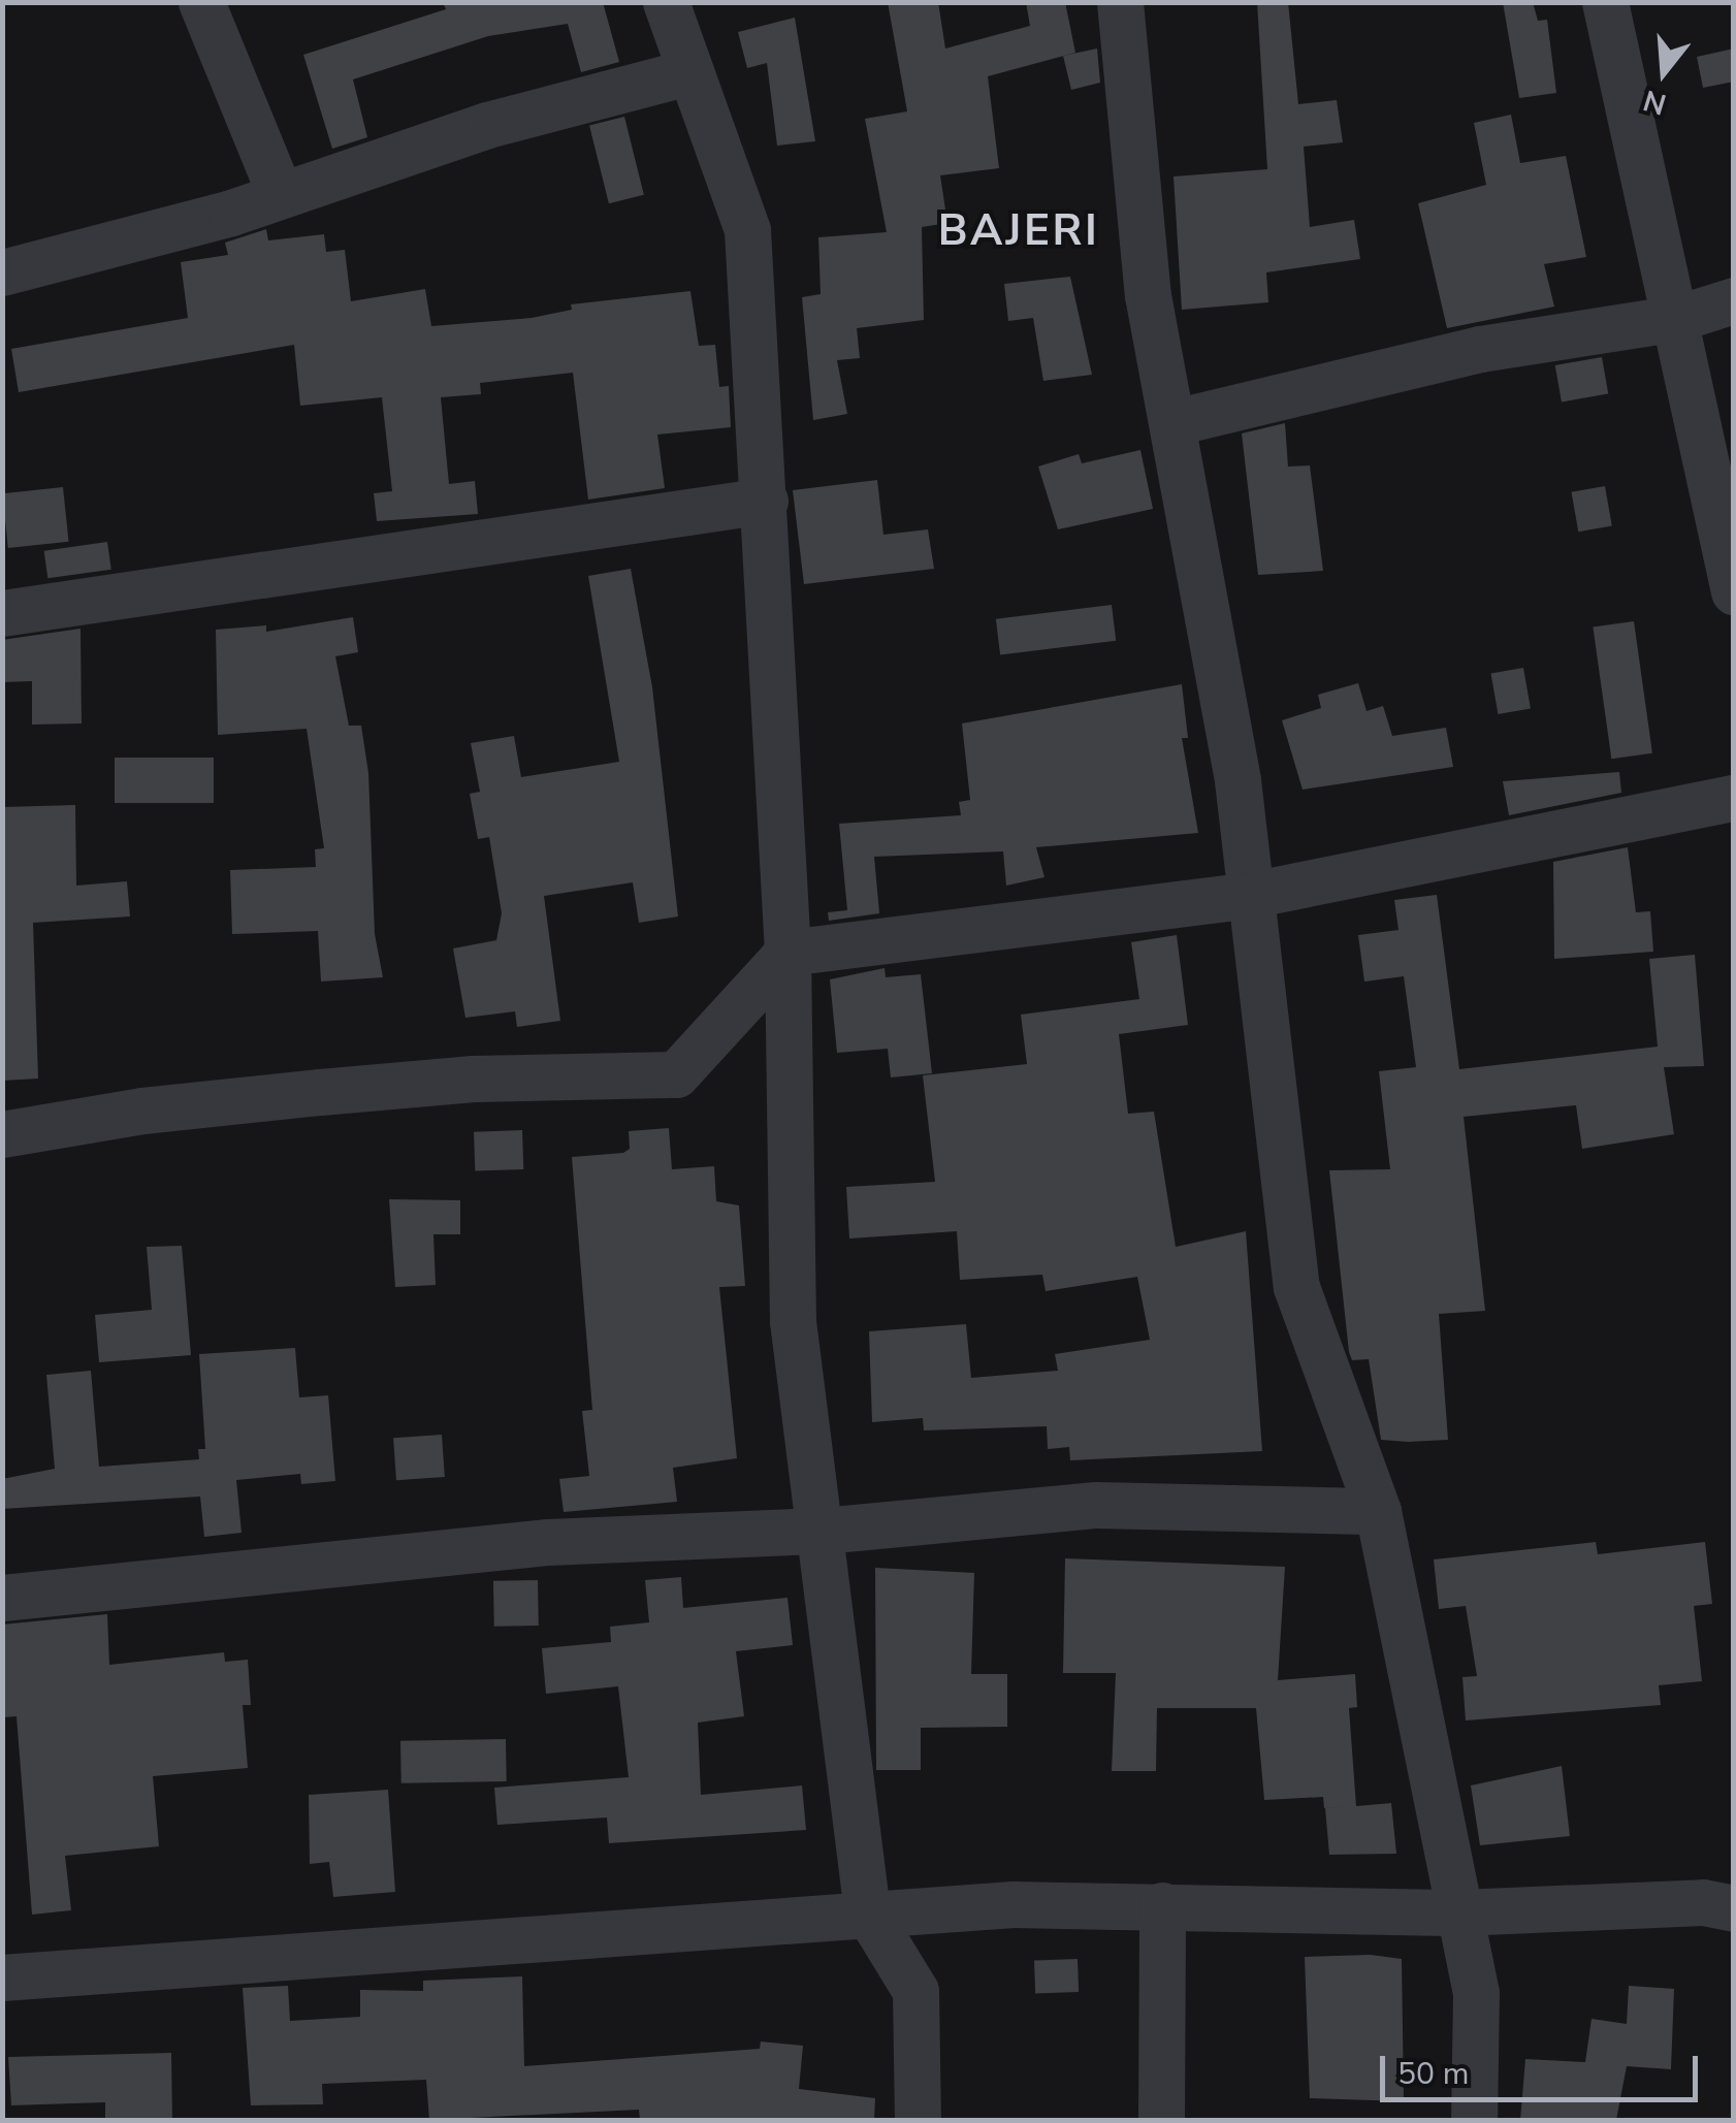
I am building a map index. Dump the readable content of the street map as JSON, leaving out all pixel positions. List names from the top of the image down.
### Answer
{
  "districts": ["BAJERI"],
  "scale_bar": "50 m",
  "north": "bottom"
}
